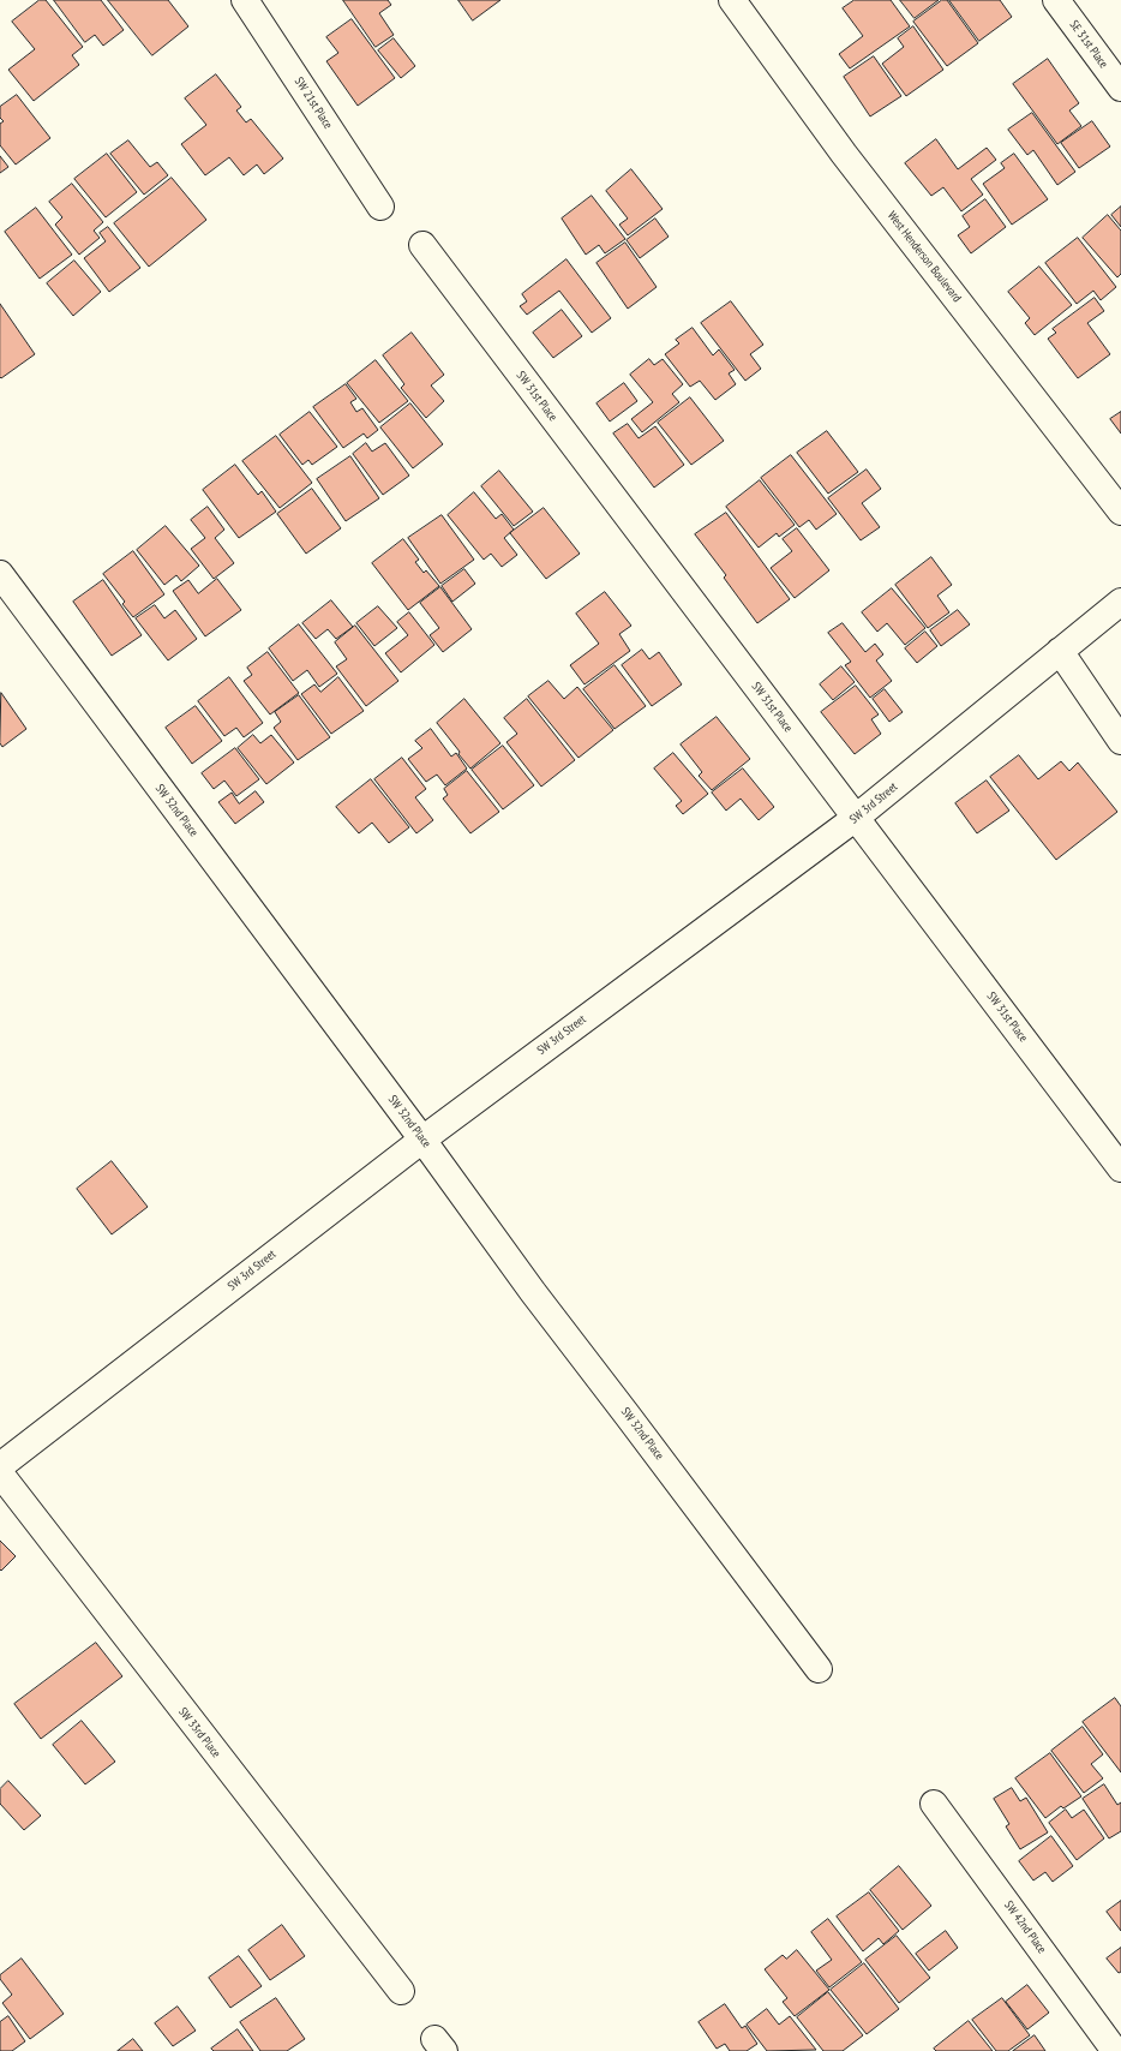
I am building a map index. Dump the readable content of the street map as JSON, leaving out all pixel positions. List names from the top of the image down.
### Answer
{
  "streets": {
    "street": [
      "SE 31st Place",
      "SW 21st Place",
      "West Henderson Boulevard",
      "SW 31st Place",
      "SW 3rd Street",
      "SW 32nd Place",
      "SW 33rd Place",
      "SW 42nd Place"
    ]
  },
  "crossings": [
    ["SW 31st Place", "SW 3rd Street"],
    ["SW 3rd Street", "SW 32nd Place"]
  ]
}
